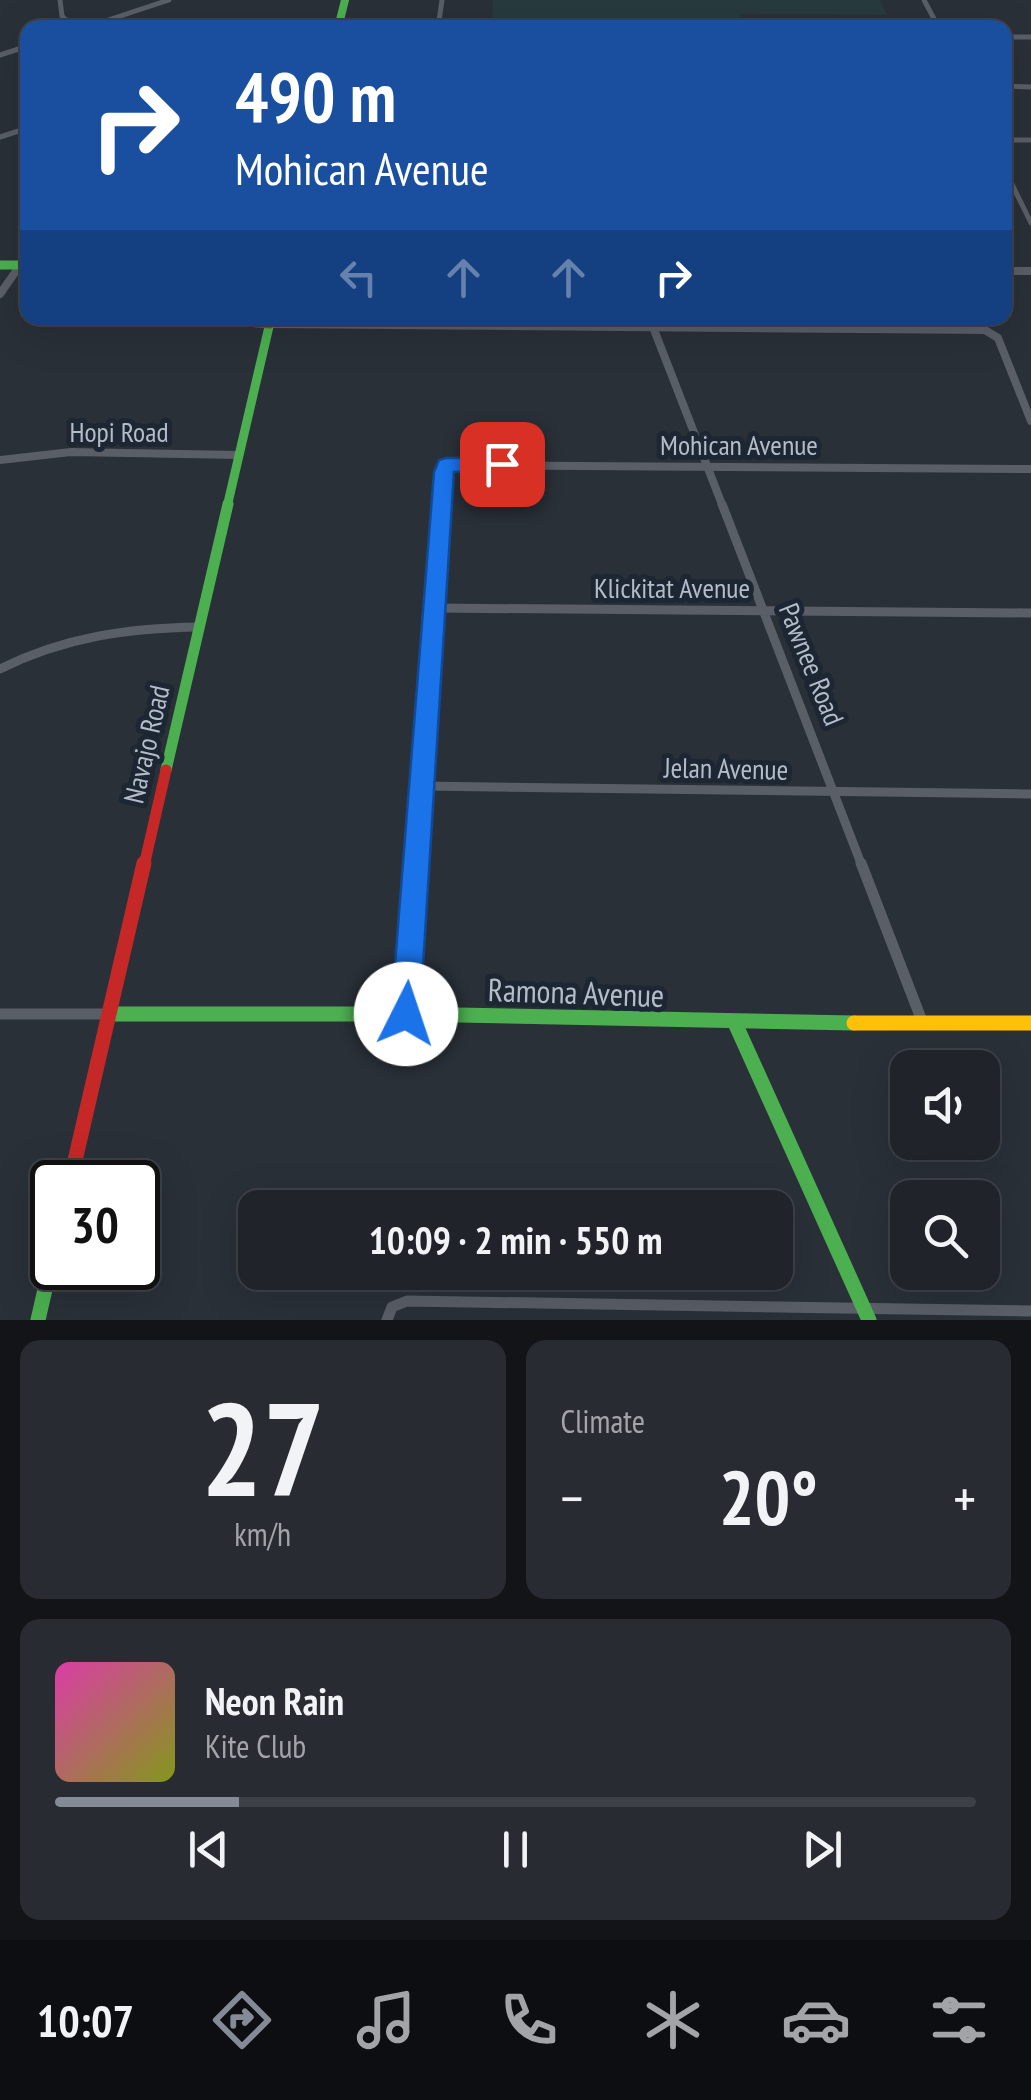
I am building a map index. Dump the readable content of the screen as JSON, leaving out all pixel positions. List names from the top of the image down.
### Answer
{
  "streets": {
    "main road": ["Navajo Road", "Ramona Avenue"],
    "street": [
      "Hopi Road",
      "Mohican Avenue",
      "Klickitat Avenue",
      "Pawnee Road",
      "Jelan Avenue"
    ]
  },
  "crossings": [
    ["Hopi Road", "Navajo Road"],
    ["Mohican Avenue", "Klickitat Avenue"],
    ["Mohican Avenue", "Pawnee Road"],
    ["Klickitat Avenue", "Pawnee Road"],
    ["Pawnee Road", "Jelan Avenue"],
    ["Pawnee Road", "Ramona Avenue"],
    ["Navajo Road", "Ramona Avenue"]
  ],
  "page": {
    "turn": ["490 m", "Mohican Avenue"],
    "limit": "30",
    "trip": "10:09 · 2 min · 550 m",
    "tile": [
      ["27", "km/h"],
      "Climate"
    ],
    "heat": ["−", "20°", "+"],
    "song": ["Neon Rain", "Kite Club"],
    "tabs": "10:07"
  }
}
